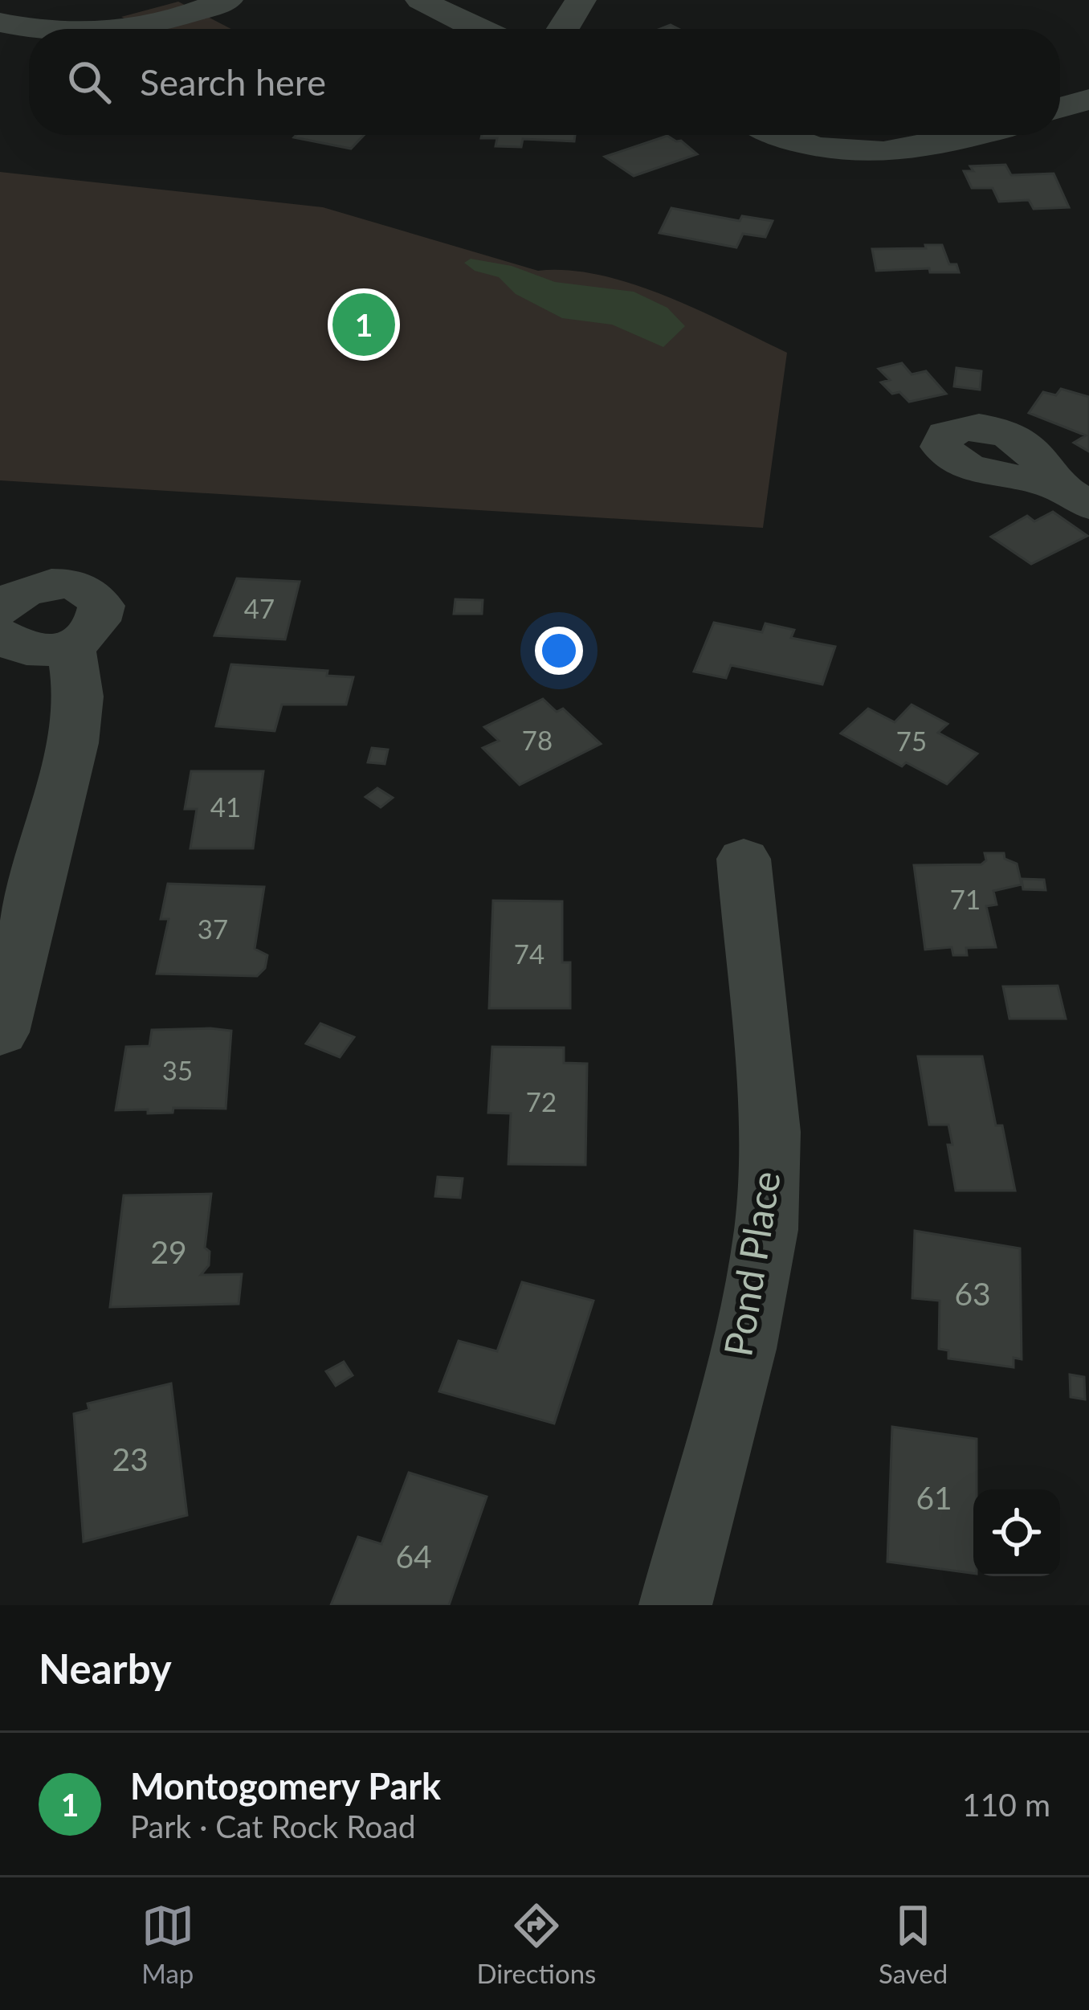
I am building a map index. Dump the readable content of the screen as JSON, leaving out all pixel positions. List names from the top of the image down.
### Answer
{
  "streets": {
    "street": ["Pond Place"]
  },
  "house_numbers": [
    "47",
    "78",
    "75",
    "41",
    "71",
    "37",
    "74",
    "35",
    "72",
    "29",
    "63",
    "23",
    "61",
    "64"
  ],
  "page": {
    "search": "Search here",
    "pins": "1",
    "heading": "Nearby",
    "list": [
      {
        "mark": "1",
        "name": "Montogomery Park",
        "note": "Park · Cat Rock Road",
        "value": "110 m"
      }
    ],
    "nav": ["Map", "Directions", "Saved"]
  }
}
